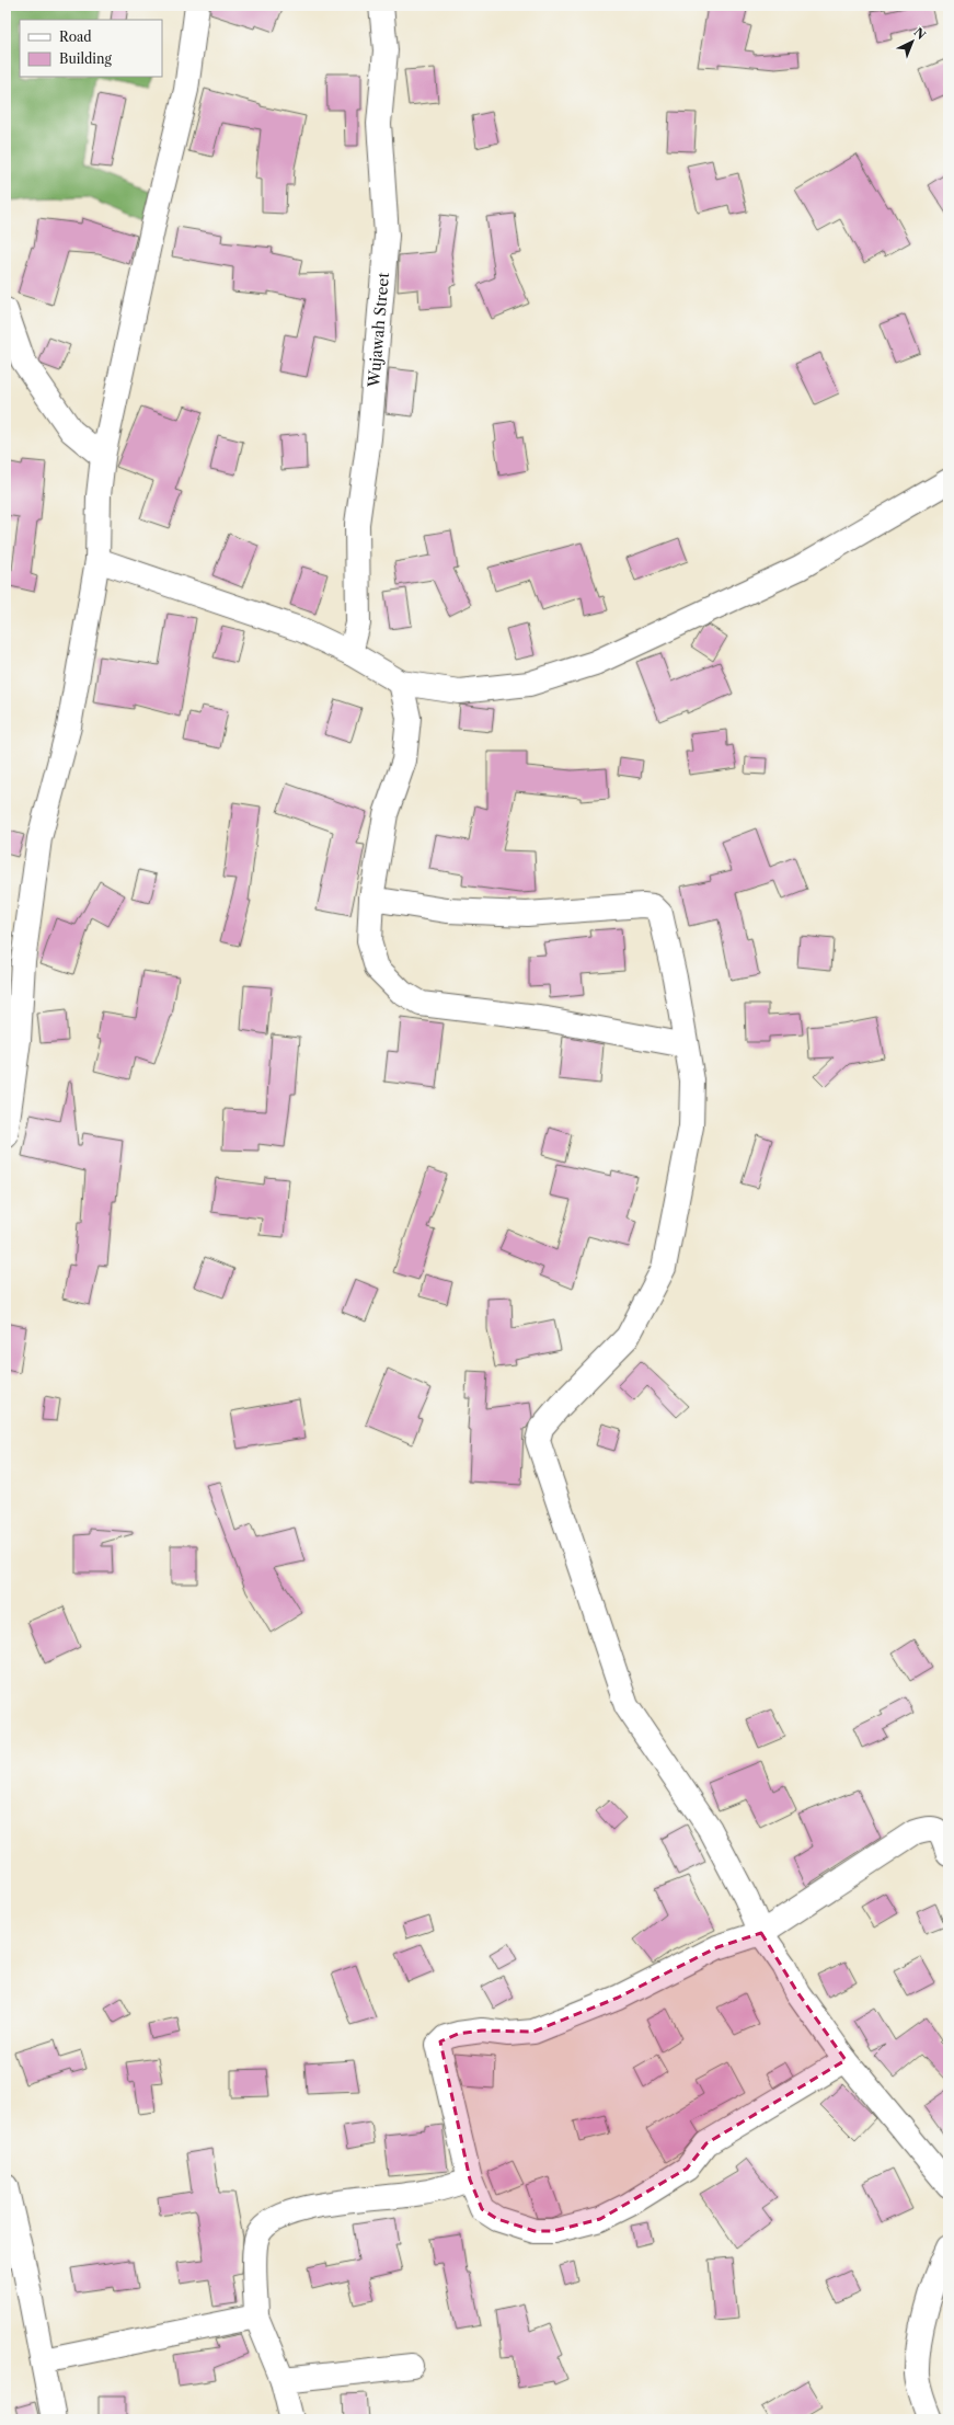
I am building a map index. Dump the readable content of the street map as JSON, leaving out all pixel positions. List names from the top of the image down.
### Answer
{
  "streets": {
    "street": ["Wujawah Street"]
  },
  "legend": ["Road", "Building"],
  "north": "top right"
}
